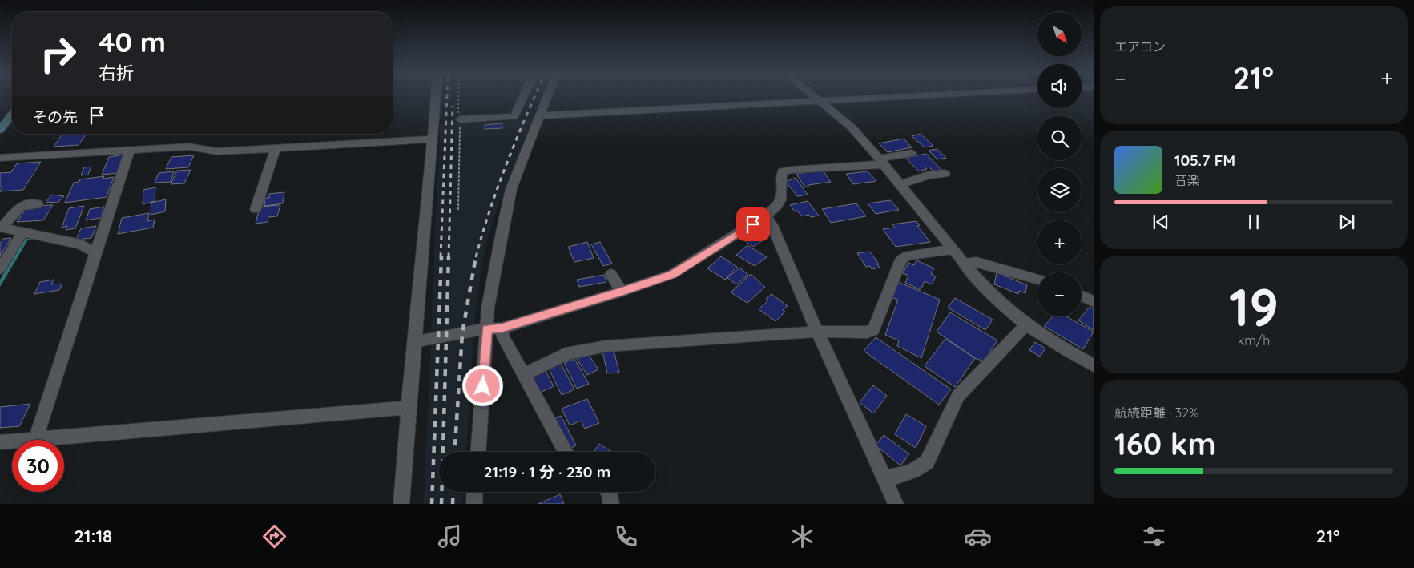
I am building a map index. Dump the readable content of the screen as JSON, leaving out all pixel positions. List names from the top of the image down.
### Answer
{
  "north": "bottom right",
  "page": {
    "tile": [
      "エアコン",
      ["19", "km/h"],
      ["航続距離 · 32%", "160 km"]
    ],
    "map_buttons": ["+", "−"],
    "turn": ["40 m", "右折"],
    "heat": ["−", "21°", "+"],
    "then": "その先",
    "song": ["105.7 FM", "音楽"],
    "limit": "30",
    "trip": "21:19 · 1 分 · 230 m",
    "tabs": ["21:18", "21°"]
  }
}
